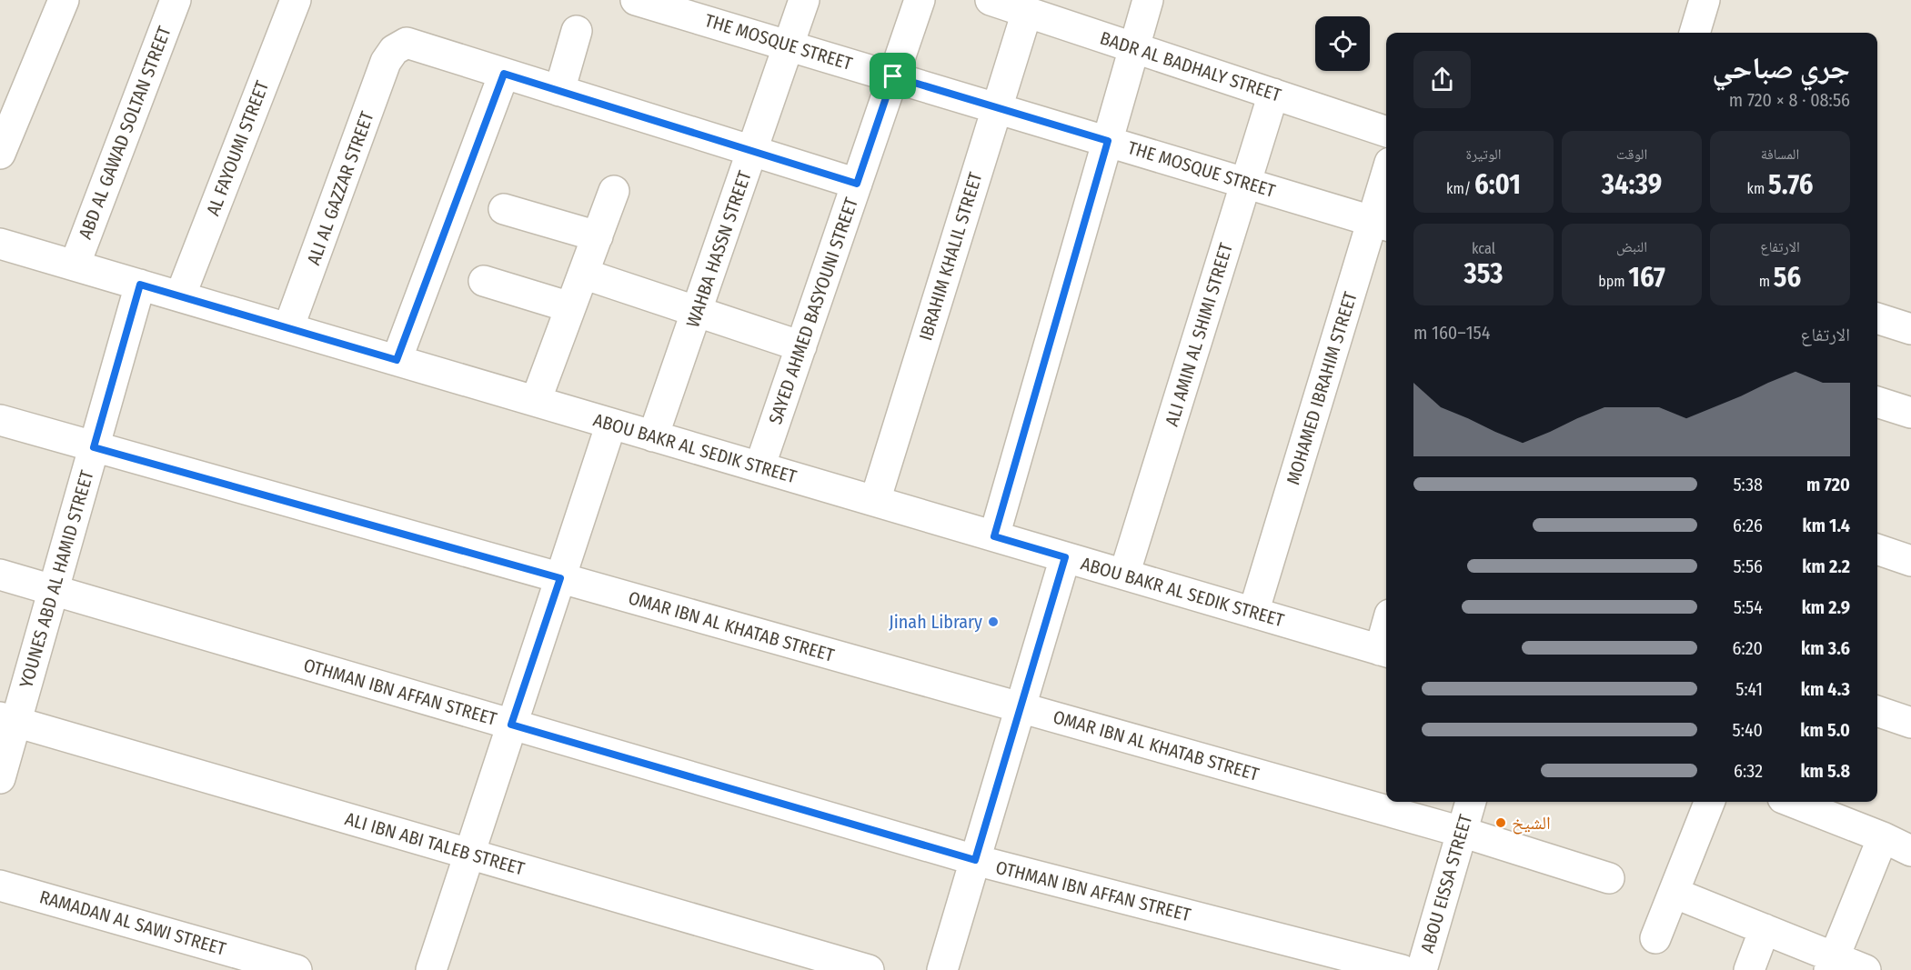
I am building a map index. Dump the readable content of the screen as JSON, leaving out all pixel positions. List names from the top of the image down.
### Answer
{
  "streets": {
    "street": [
      "THE MOSQUE STREET",
      "BADR AL BADHALY STREET",
      "ABD AL GAWAD SOLTAN STREET",
      "AL FAYOUMI STREET",
      "ALI AL GAZZAR STREET",
      "WAHBA HASSN STREET",
      "IBRAHIM KHALIL STREET",
      "SAYED AHMED BASYOUNI STREET",
      "ALI AMIN AL SHIMI STREET",
      "MOHAMED IBRAHIM STREET",
      "ABOU BAKR AL SEDIK STREET",
      "YOUNES ABD AL HAMID STREET",
      "OMAR IBN AL KHATAB STREET",
      "OTHMAN IBN AFFAN STREET",
      "ALI IBN ABI TALEB STREET",
      "ABOU EISSA STREET",
      "RAMADAN AL SAWI STREET"
    ]
  },
  "crossings": [
    ["THE MOSQUE STREET", "WAHBA HASSN STREET"],
    ["THE MOSQUE STREET", "IBRAHIM KHALIL STREET"],
    ["THE MOSQUE STREET", "SAYED AHMED BASYOUNI STREET"],
    ["THE MOSQUE STREET", "ALI AMIN AL SHIMI STREET"],
    ["THE MOSQUE STREET", "MOHAMED IBRAHIM STREET"],
    ["BADR AL BADHALY STREET", "IBRAHIM KHALIL STREET"],
    ["BADR AL BADHALY STREET", "ALI AMIN AL SHIMI STREET"],
    ["ABD AL GAWAD SOLTAN STREET", "ABOU BAKR AL SEDIK STREET"],
    ["AL FAYOUMI STREET", "ABOU BAKR AL SEDIK STREET"],
    ["ALI AL GAZZAR STREET", "ABOU BAKR AL SEDIK STREET"],
    ["WAHBA HASSN STREET", "ABOU BAKR AL SEDIK STREET"],
    ["IBRAHIM KHALIL STREET", "ABOU BAKR AL SEDIK STREET"],
    ["SAYED AHMED BASYOUNI STREET", "ABOU BAKR AL SEDIK STREET"],
    ["ALI AMIN AL SHIMI STREET", "ABOU BAKR AL SEDIK STREET"],
    ["MOHAMED IBRAHIM STREET", "ABOU BAKR AL SEDIK STREET"],
    ["ABOU BAKR AL SEDIK STREET", "YOUNES ABD AL HAMID STREET"],
    ["YOUNES ABD AL HAMID STREET", "OMAR IBN AL KHATAB STREET"],
    ["YOUNES ABD AL HAMID STREET", "OTHMAN IBN AFFAN STREET"],
    ["YOUNES ABD AL HAMID STREET", "ALI IBN ABI TALEB STREET"],
    ["OMAR IBN AL KHATAB STREET", "ABOU EISSA STREET"]
  ],
  "places": ["Jinah Library", "الشيخ"],
  "page": {
    "heading": ["جري صباحي", "08:56 · 8 × 720 m"],
    "stats": [
      ["المسافة", "5.76 km"],
      ["الوقت", "34:39"],
      ["الوتيرة", "6:01 /km"],
      ["الارتفاع", "56 m"],
      ["النبض", "167 bpm"],
      ["kcal", "353"]
    ],
    "chart": ["الارتفاع", "154–160 m"],
    "list": [
      {
        "name": "720 m",
        "note": "5:38"
      },
      {
        "name": "1.4 km",
        "note": "6:26"
      },
      {
        "name": "2.2 km",
        "note": "5:56"
      },
      {
        "name": "2.9 km",
        "note": "5:54"
      },
      {
        "name": "3.6 km",
        "note": "6:20"
      },
      {
        "name": "4.3 km",
        "note": "5:41"
      },
      {
        "name": "5.0 km",
        "note": "5:40"
      },
      {
        "name": "5.8 km",
        "note": "6:32"
      }
    ]
  }
}
